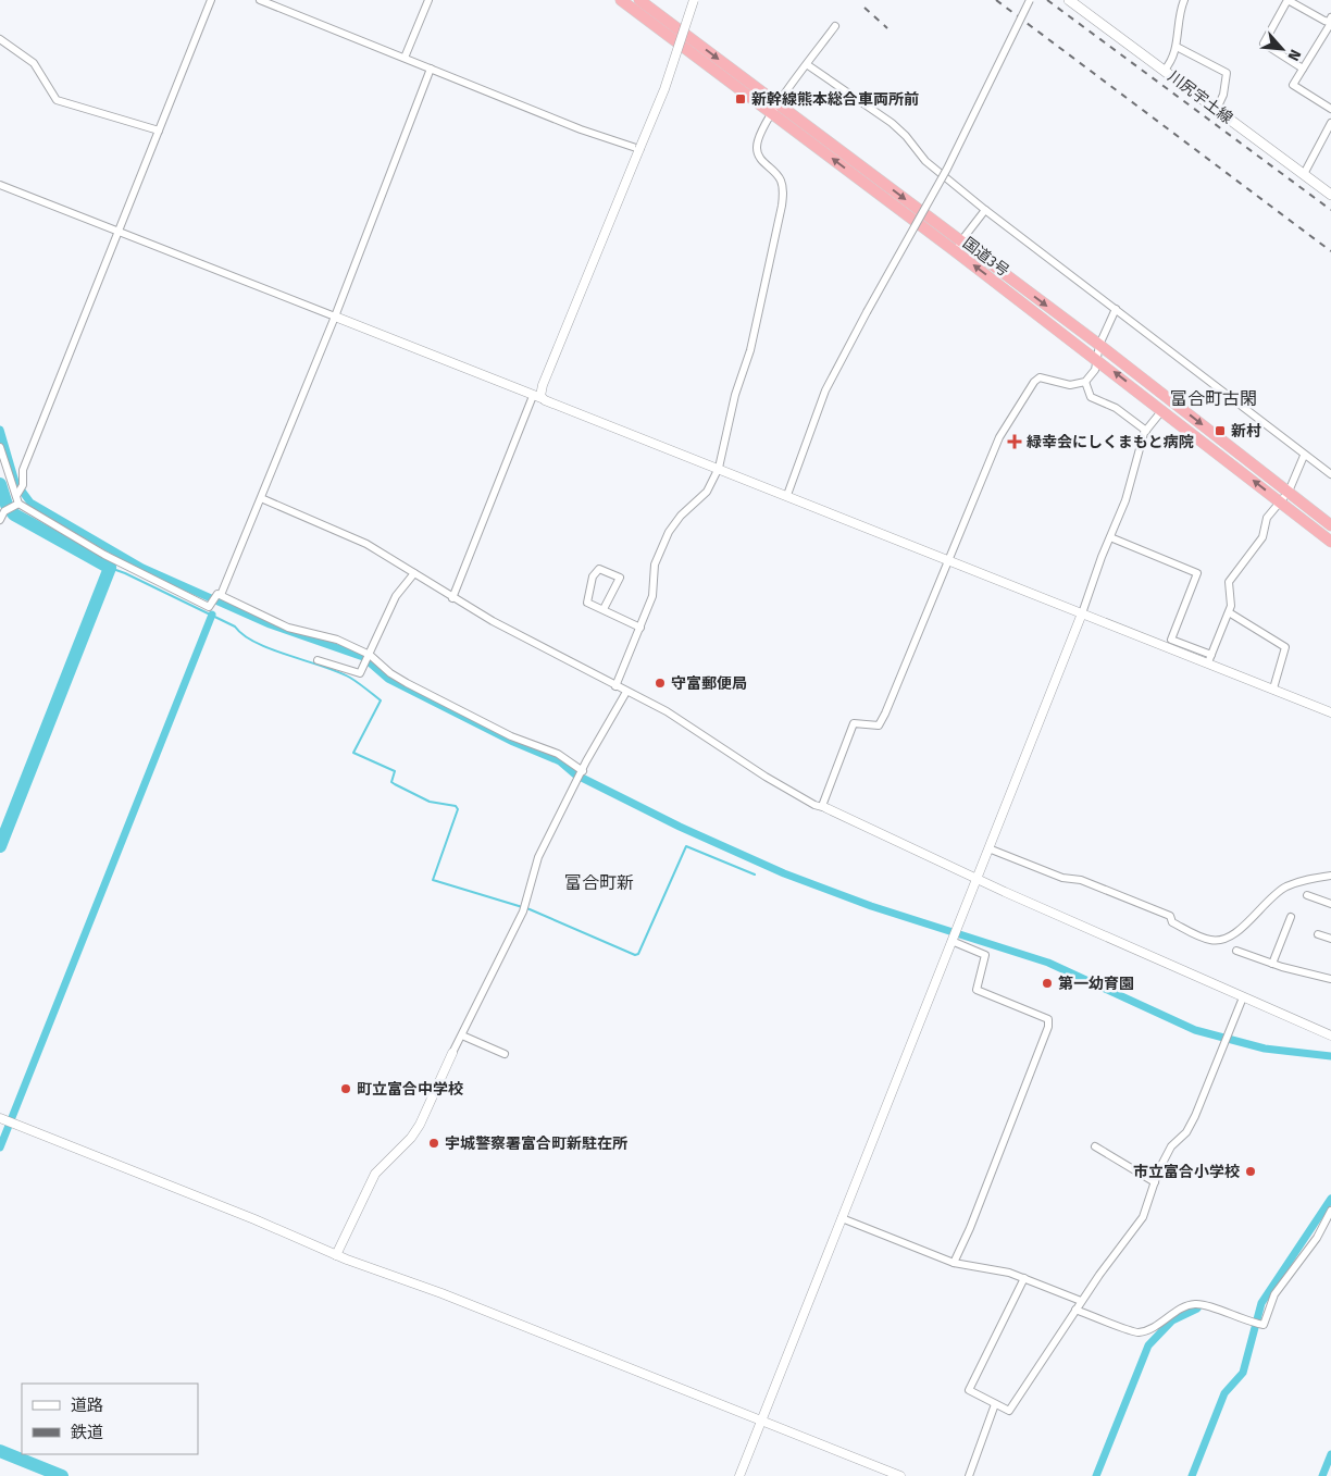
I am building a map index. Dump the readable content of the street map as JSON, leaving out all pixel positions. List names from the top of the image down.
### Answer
{
  "streets": {
    "highway": ["国道3号"],
    "main road": ["川尻宇土線"]
  },
  "districts": ["富合町古閑", "富合町新"],
  "places": {
    "transit": ["新幹線熊本総合車両所前", "新村"],
    "health": ["緑幸会にしくまもと病院"],
    "other": [
      "守富郵便局",
      "第一幼育園",
      "町立富合中学校",
      "宇城警察署富合町新駐在所",
      "市立富合小学校"
    ]
  },
  "legend": ["道路", "鉄道"],
  "north": "bottom right"
}
